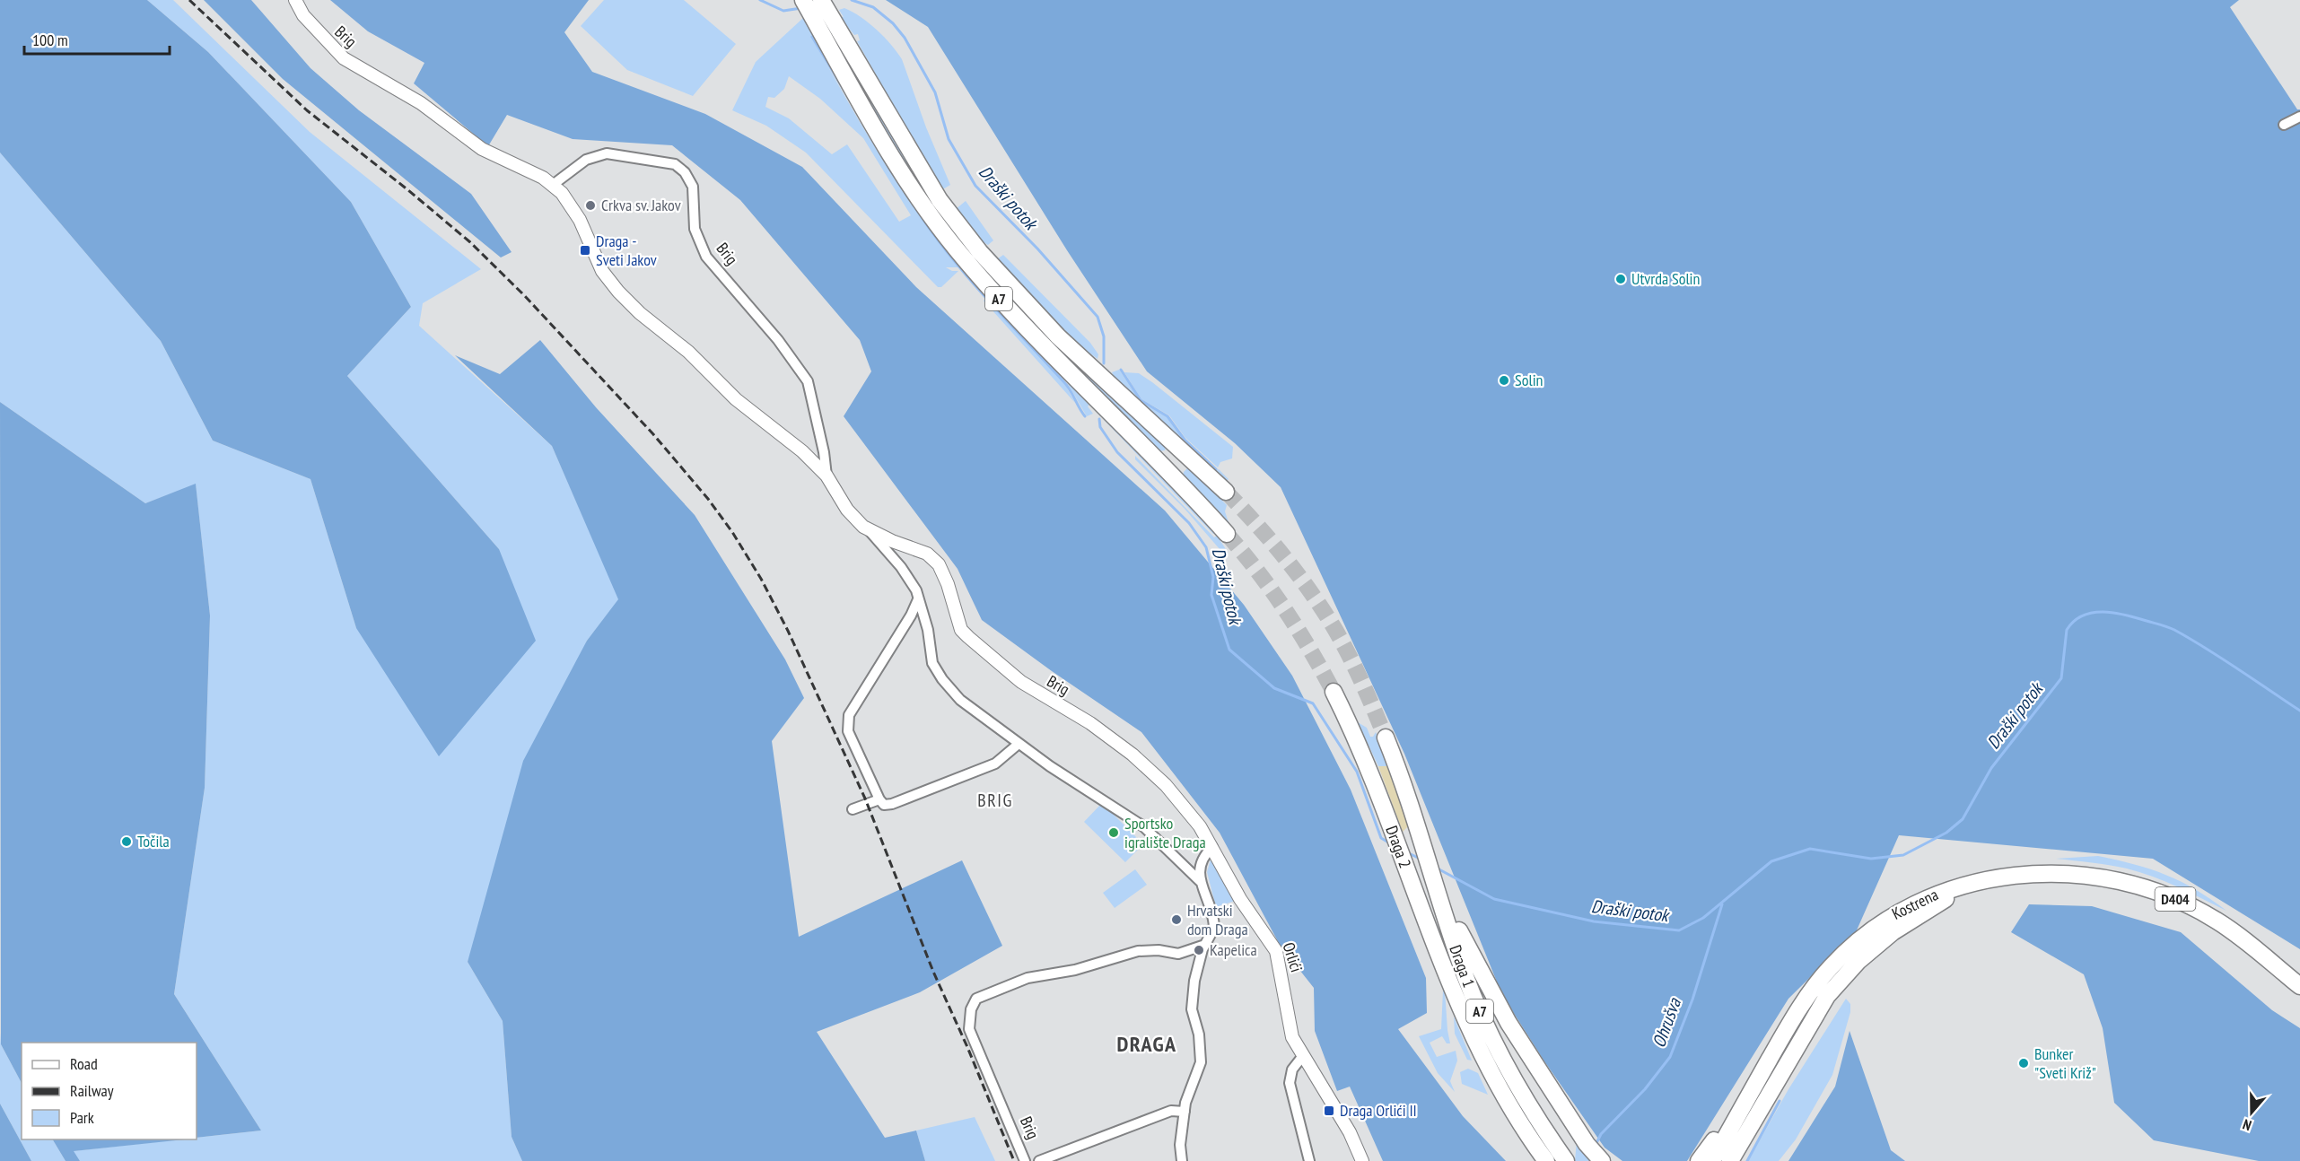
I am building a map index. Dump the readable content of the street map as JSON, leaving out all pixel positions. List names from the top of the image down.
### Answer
{
  "streets": {
    "highway": [
      "A7",
      "Draga 2",
      "D404",
      "Kostrena",
      "Draga 1"
    ],
    "street": ["Brig", "Orlići"]
  },
  "crossings": [
    ["Brig", "Orlići"],
    ["A7", "Draga 2"],
    ["A7", "Draga 1"]
  ],
  "districts": ["BRIG", "DRAGA"],
  "water": ["Draški potok", "Ohrušva"],
  "places": {
    "other": [
      "Crkva sv. Jakov",
      "Utvrda Solin",
      "Solin",
      "Sportsko igralište Draga",
      "Točila",
      "Hrvatski dom Draga",
      "Kapelica",
      "Bunker \"Sveti Križ\""
    ],
    "transit": ["Draga - Sveti Jakov", "Draga Orlići II"]
  },
  "legend": ["Road", "Railway", "Park"],
  "scale_bar": "100 m",
  "north": "bottom"
}
